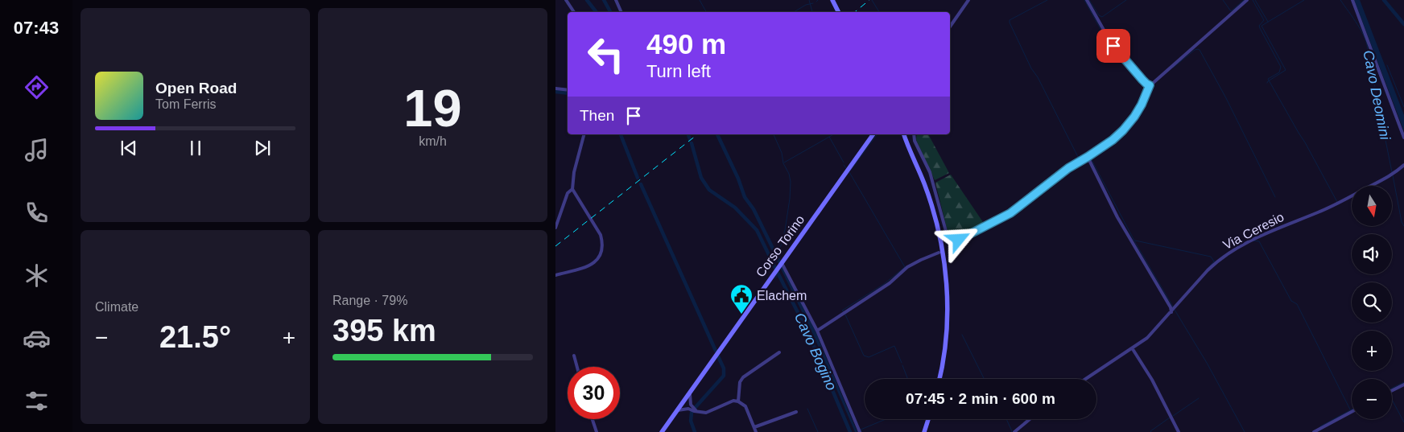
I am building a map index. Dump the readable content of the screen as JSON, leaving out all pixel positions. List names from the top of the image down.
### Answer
{
  "streets": {
    "main road": ["Corso Torino"],
    "street": ["Via Ceresio"]
  },
  "water": ["Cavo Deomini", "Cavo Bogino"],
  "places": {
    "public building": ["Elachem"]
  },
  "north": "bottom",
  "page": {
    "tabs": "07:43",
    "tile": [
      ["19", "km/h"],
      "Climate",
      ["Range · 79%", "395 km"]
    ],
    "turn": ["490 m", "Turn left"],
    "song": ["Open Road", "Tom Ferris"],
    "then": "Then",
    "map_buttons": ["+", "−"],
    "heat": ["−", "21.5°", "+"],
    "limit": "30",
    "trip": "07:45 · 2 min · 600 m"
  }
}
